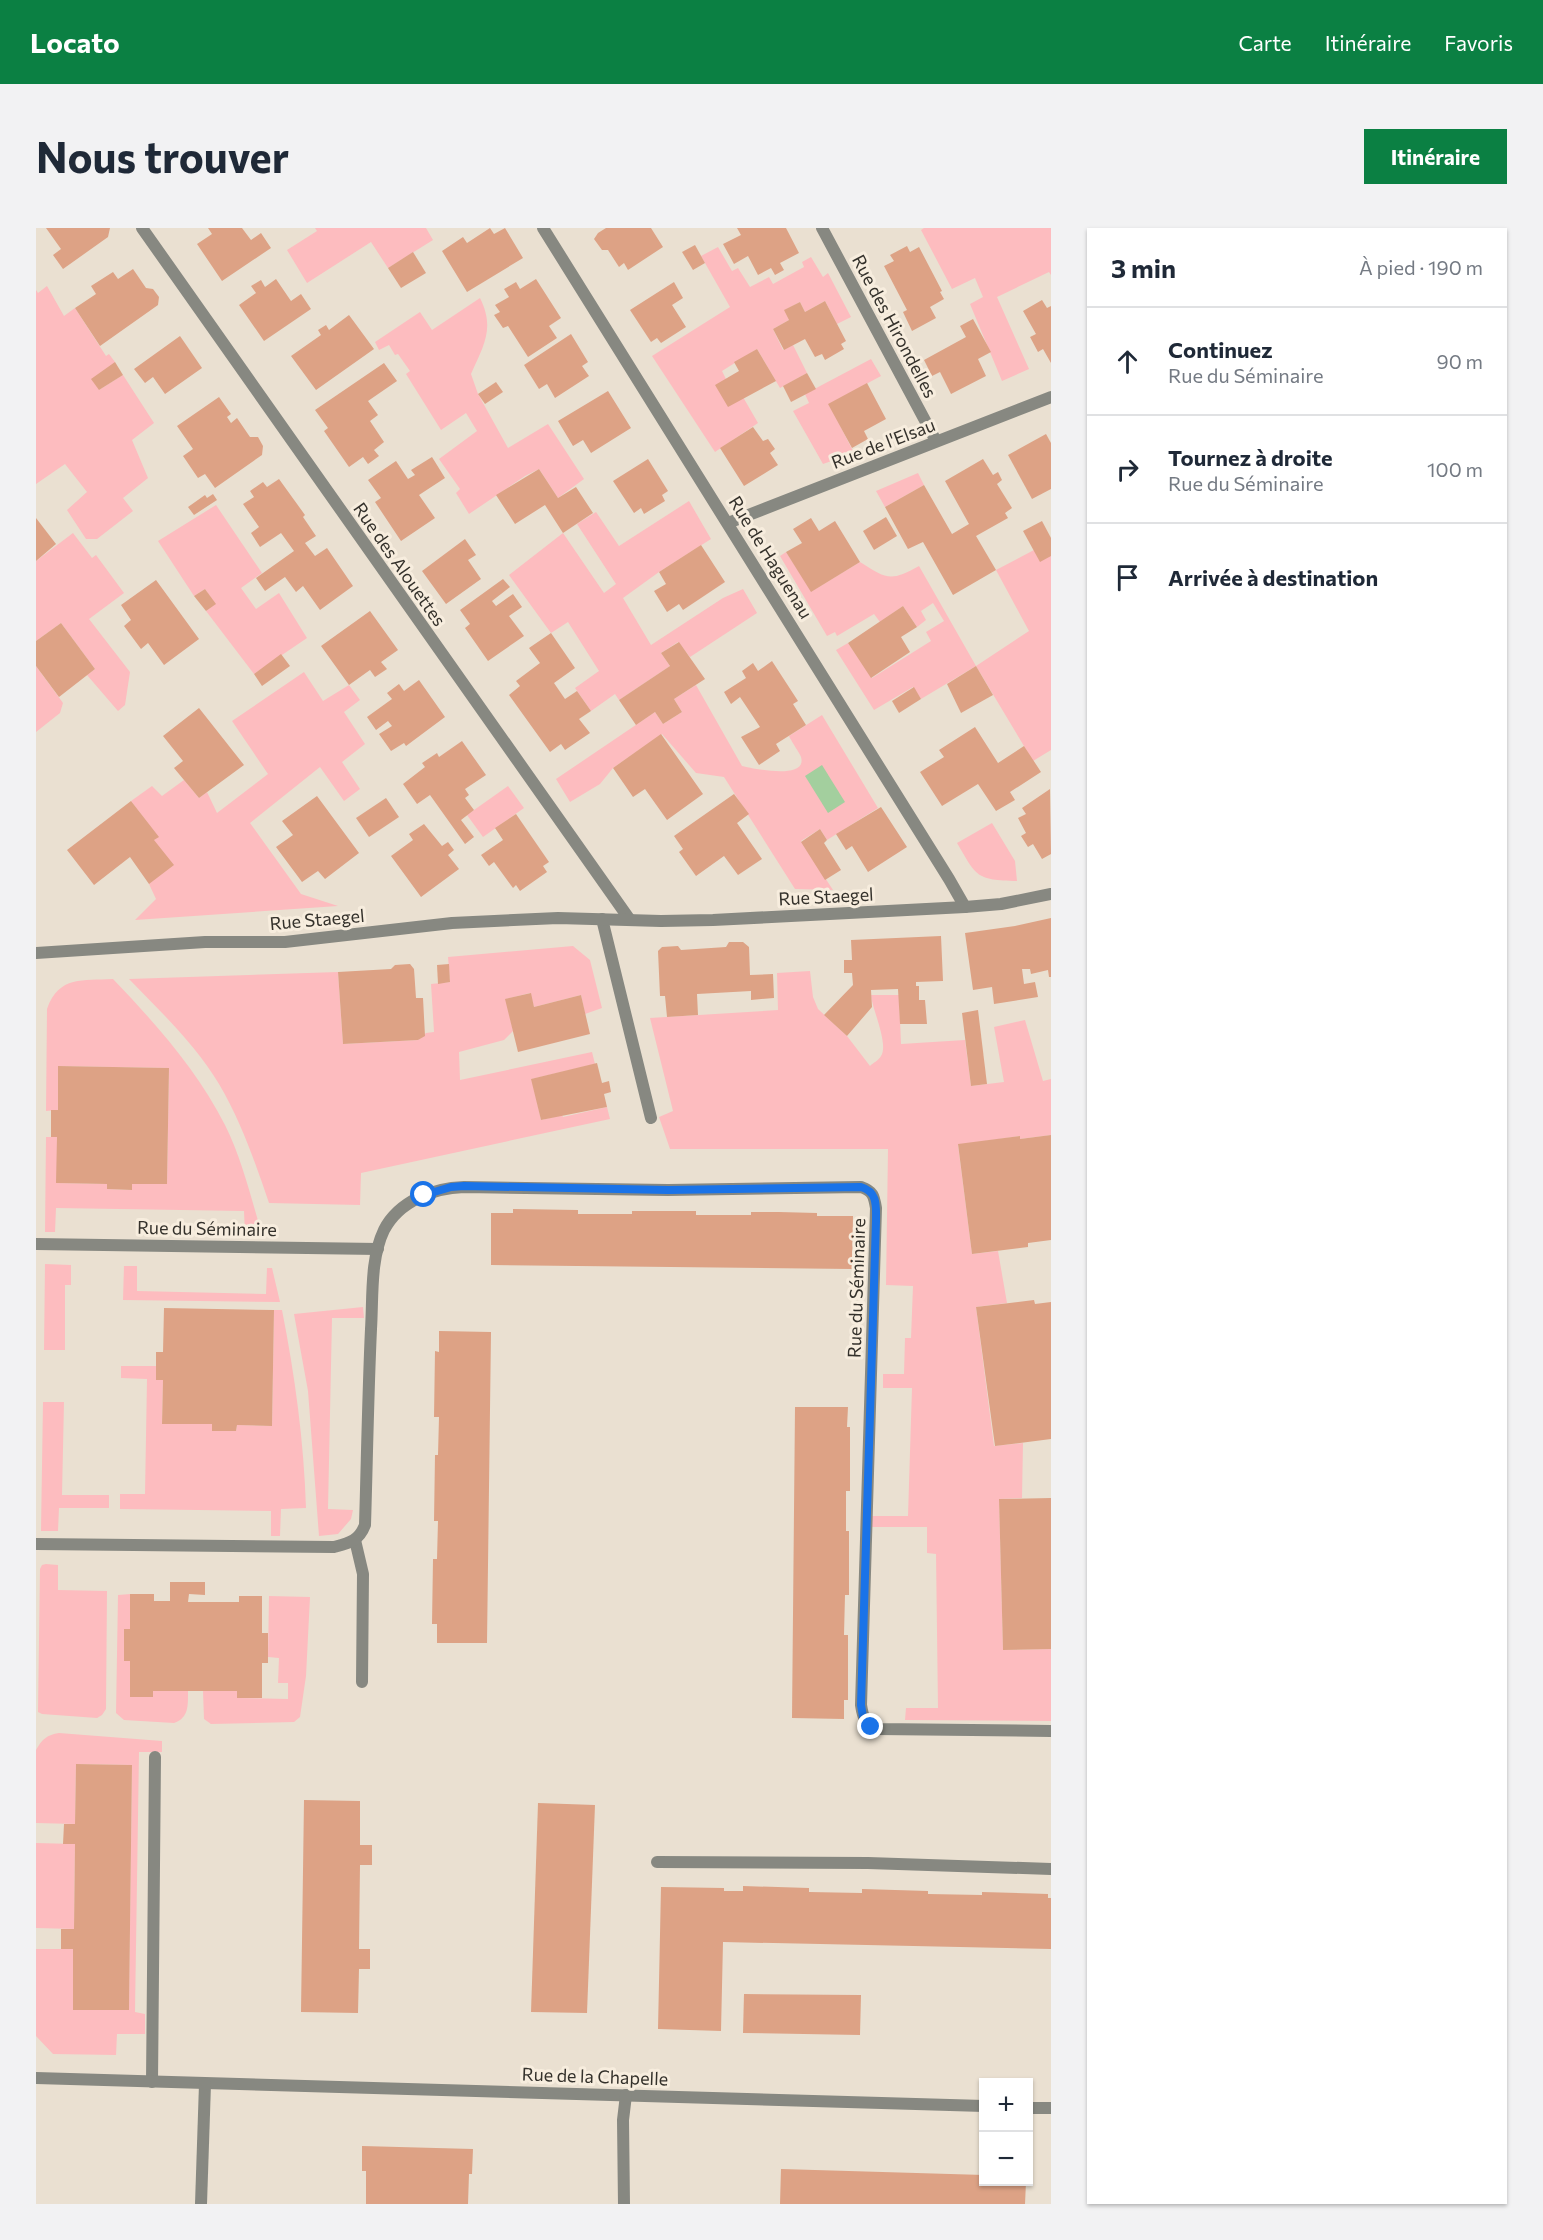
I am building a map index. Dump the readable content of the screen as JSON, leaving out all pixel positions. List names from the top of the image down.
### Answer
{
  "streets": {
    "street": [
      "Rue des Hirondelles",
      "Rue de l'Elsau",
      "Rue de Haguenau",
      "Rue des Alouettes",
      "Rue Staegel",
      "Rue du Séminaire",
      "Rue de la Chapelle"
    ]
  },
  "crossings": [
    ["Rue des Hirondelles", "Rue de l'Elsau"],
    ["Rue de l'Elsau", "Rue de Haguenau"],
    ["Rue de Haguenau", "Rue Staegel"],
    ["Rue des Alouettes", "Rue Staegel"]
  ],
  "page": {
    "header": "Locato",
    "nav": ["Carte", "Itinéraire", "Favoris"],
    "buttons": "Itinéraire",
    "title": "Nous trouver",
    "heading": ["3 min", "À pied · 190 m"],
    "list": [
      ["Continuez", "Rue du Séminaire", "90 m"],
      ["Tournez à droite", "Rue du Séminaire", "100 m"],
      "Arrivée à destination"
    ],
    "map_buttons": ["+", "−"]
  }
}
